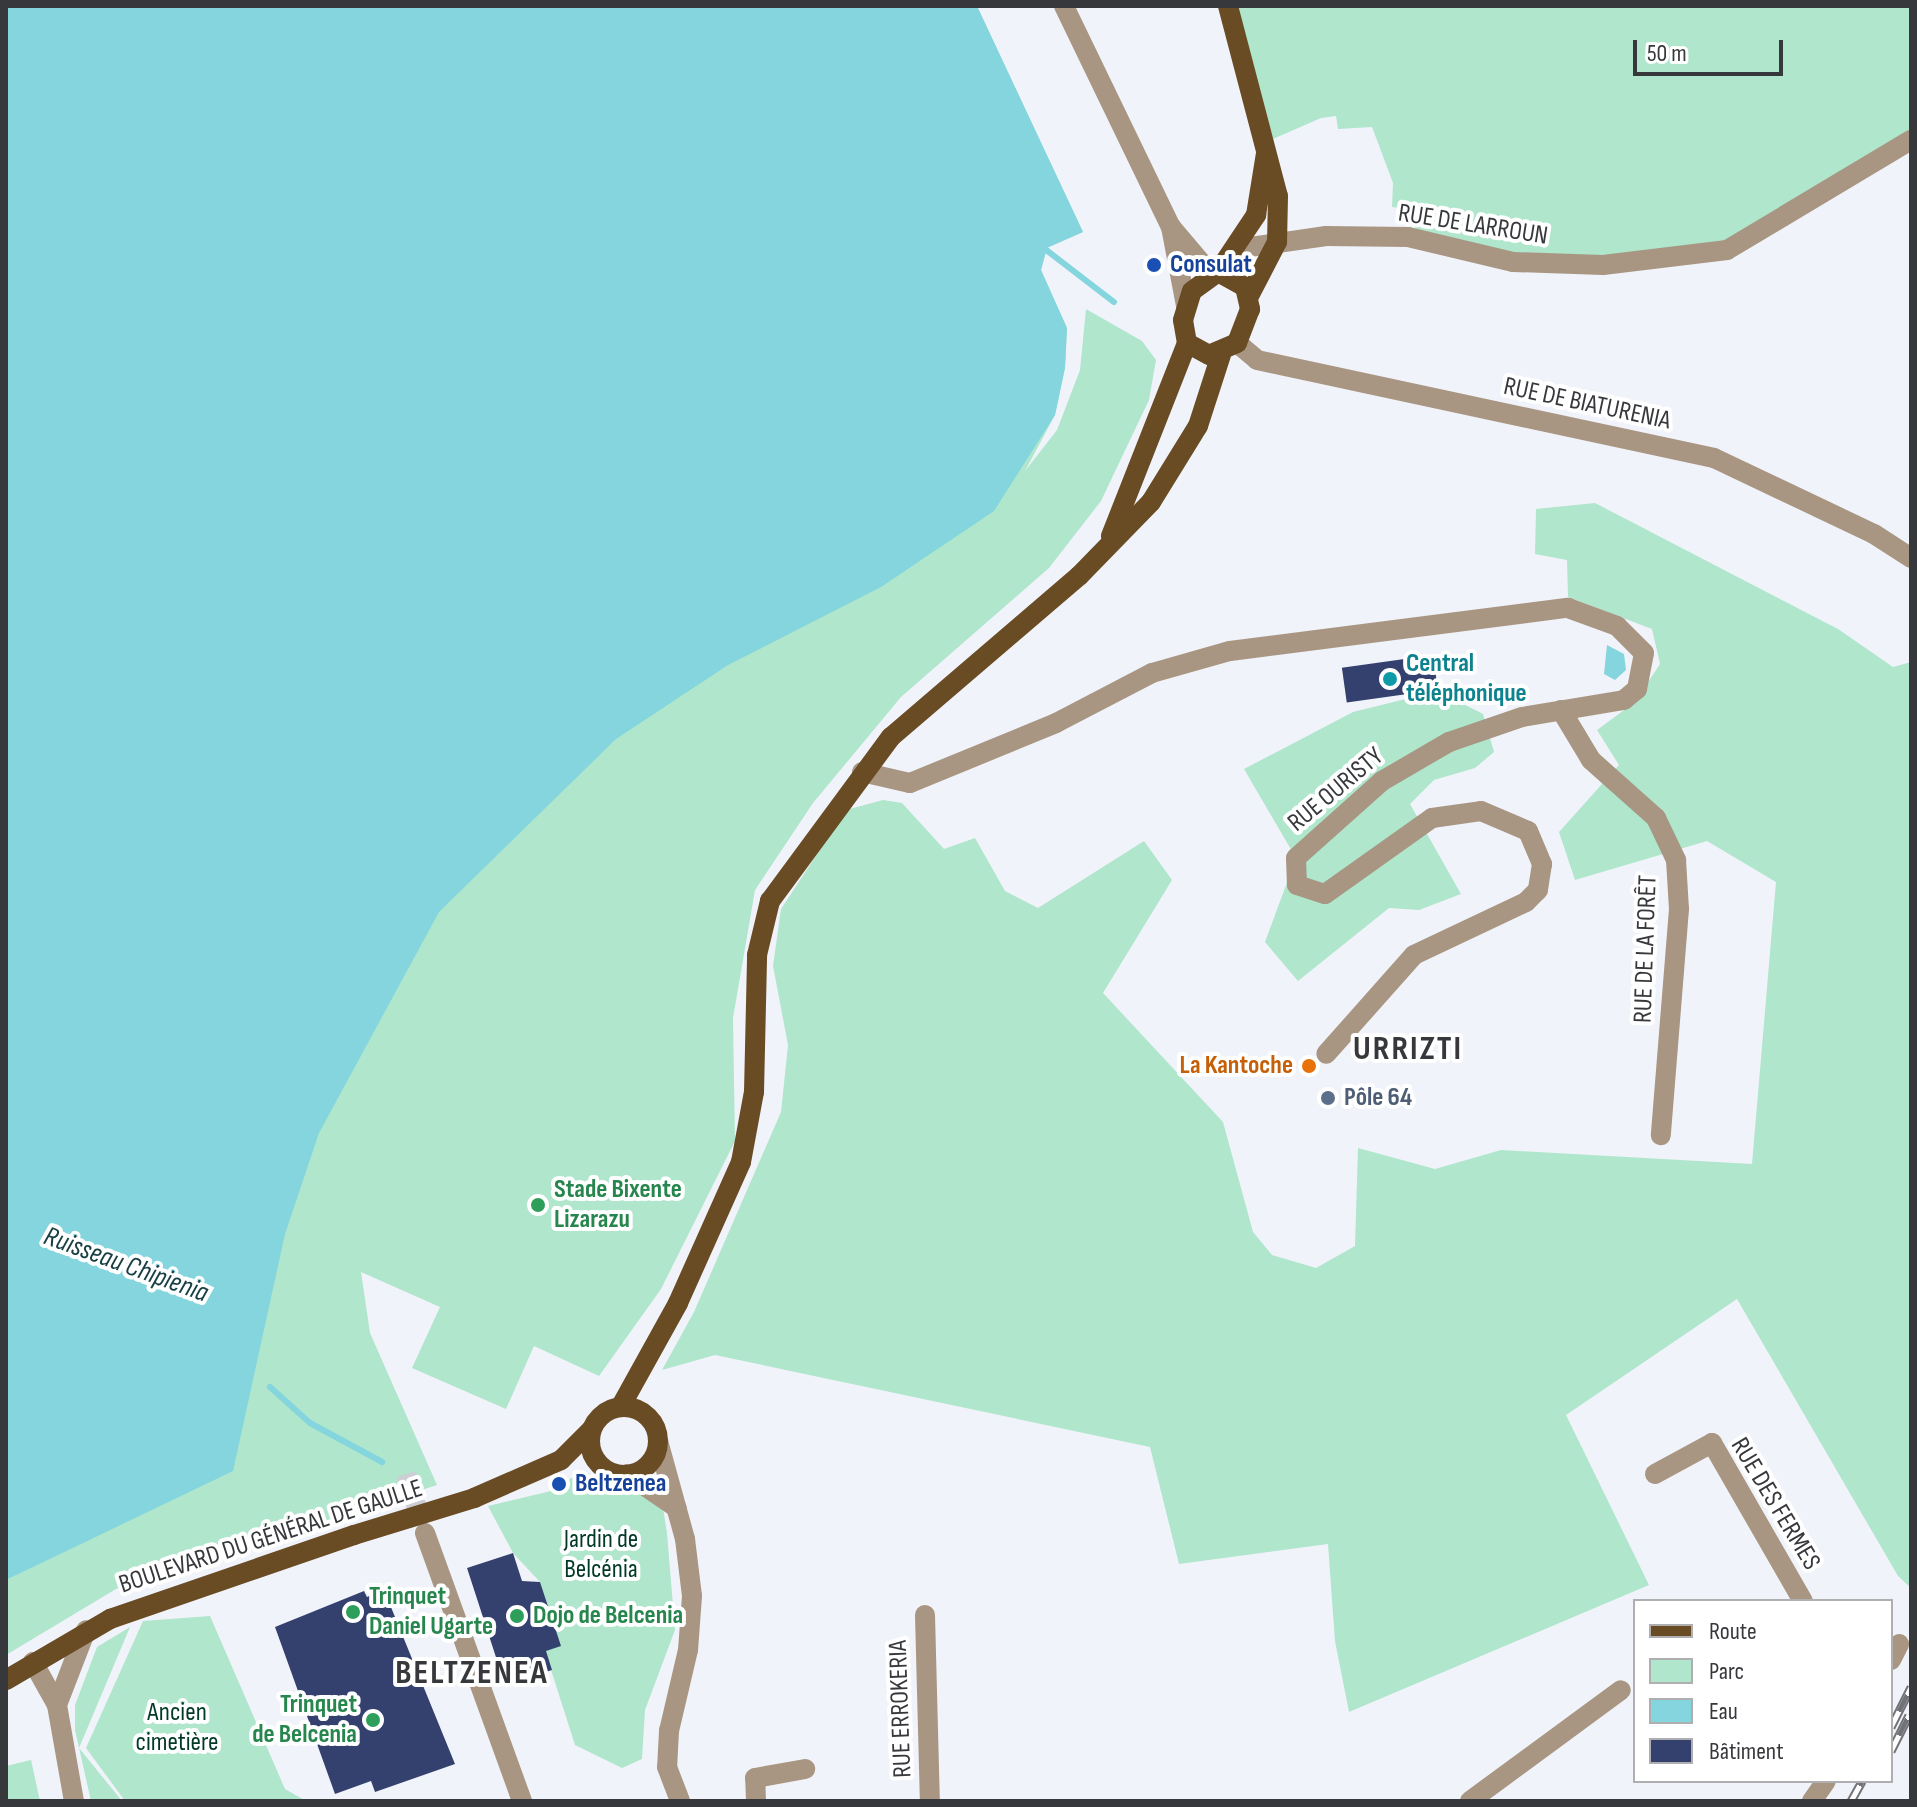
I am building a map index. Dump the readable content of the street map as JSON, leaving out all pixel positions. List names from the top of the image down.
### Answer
{
  "streets": {
    "main road": ["BOULEVARD DU GÉNÉRAL DE GAULLE"],
    "street": [
      "RUE DE LARROUN",
      "RUE DE BIATURENIA",
      "RUE OURISTY",
      "RUE DE LA FORÊT",
      "RUE DES FERMES",
      "RUE ERROKERIA"
    ]
  },
  "crossings": [
    ["RUE OURISTY", "RUE DE LA FORÊT"]
  ],
  "districts": ["URRIZTI", "BELTZENEA"],
  "water": ["Ruisseau Chipienia"],
  "parks": ["Jardin de Belcénia", "Ancien cimetière"],
  "places": [
    "Consulat",
    "Central téléphonique",
    "La Kantoche",
    "Pôle 64",
    "Stade Bixente Lizarazu",
    "Beltzenea",
    "Trinquet Daniel Ugarte",
    "Dojo de Belcenia",
    "Trinquet de Belcenia"
  ],
  "legend": [
    "Route",
    "Parc",
    "Eau",
    "Bâtiment"
  ],
  "scale_bar": "50 m"
}
